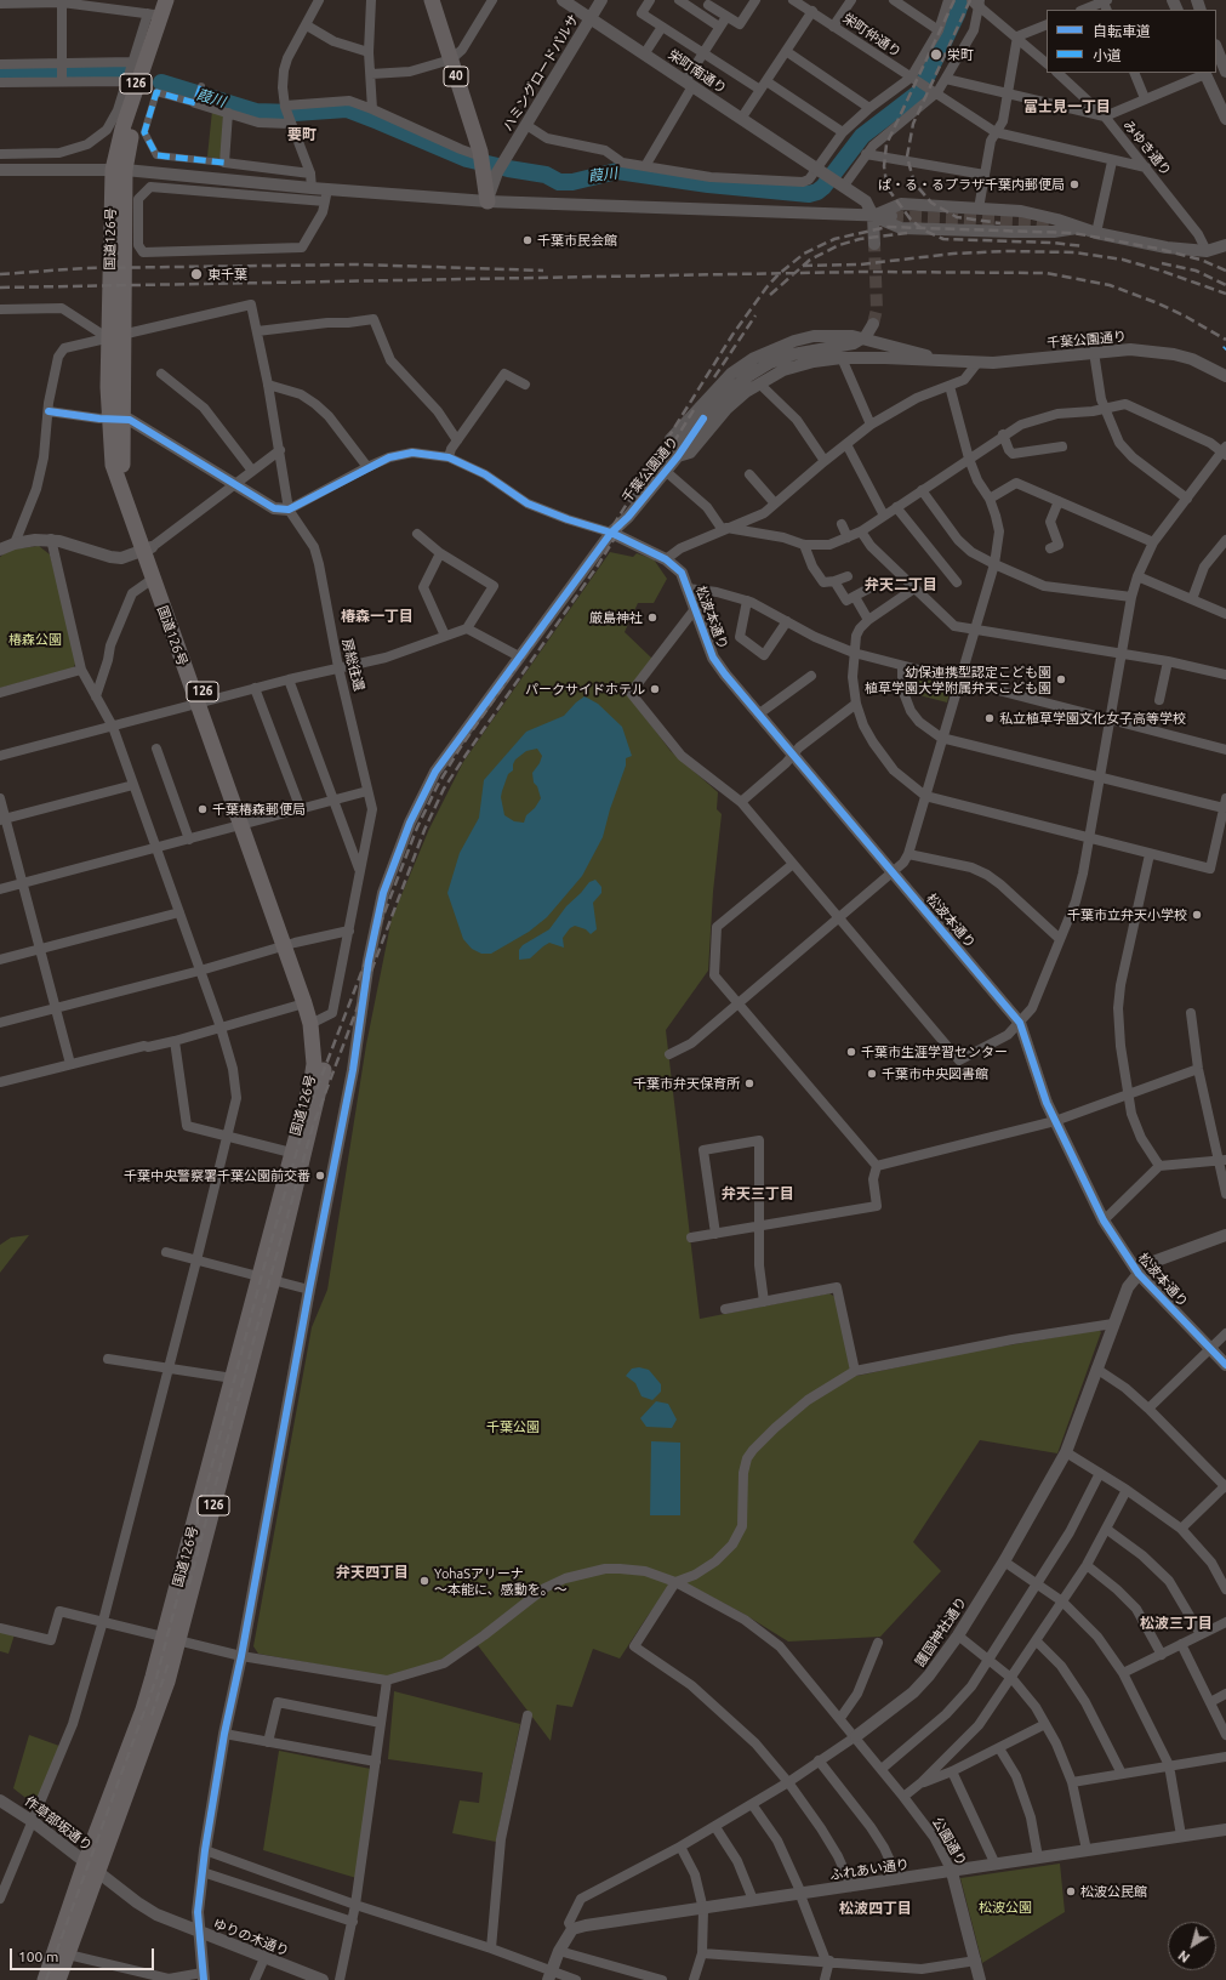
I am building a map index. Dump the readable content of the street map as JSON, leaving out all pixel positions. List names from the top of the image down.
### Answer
{
  "streets": {
    "highway": ["126", "国道126号"],
    "main road": ["40"],
    "street": [
      "栄町仲通り",
      "栄町南通り",
      "ハミングロードパルサ",
      "みゆき通り",
      "千葉公園通り",
      "松波本通り",
      "房総往還",
      "護国神社通り",
      "作草部坂通り",
      "公園通り",
      "ふれあい通り",
      "ゆりの木通り"
    ]
  },
  "crossings": [
    ["栄町仲通り", "みゆき通り"],
    ["栄町南通り", "ハミングロードパルサ"],
    ["ハミングロードパルサ", "40"],
    ["126", "国道126号"],
    ["国道126号", "房総往還"],
    ["国道126号", "作草部坂通り"],
    ["国道126号", "ゆりの木通り"],
    ["千葉公園通り", "松波本通り"],
    ["千葉公園通り", "ゆりの木通り"],
    ["松波本通り", "護国神社通り"],
    ["護国神社通り", "公園通り"],
    ["護国神社通り", "ふれあい通り"],
    ["作草部坂通り", "ゆりの木通り"],
    ["公園通り", "ふれあい通り"]
  ],
  "districts": [
    "富士見一丁目",
    "要町",
    "弁天二丁目",
    "椿森一丁目",
    "弁天三丁目",
    "弁天四丁目",
    "松波三丁目",
    "松波四丁目"
  ],
  "water": ["葭川"],
  "parks": ["椿森公園", "千葉公園", "松波公園"],
  "places": [
    "栄町",
    "ぱ・る・るプラザ千葉内郵便局",
    "千葉市民会館",
    "東千葉",
    "厳島神社",
    "幼保連携型認定こども園 植草学園大学附属弁天こども園",
    "パークサイドホテル",
    "私立植草学園文化女子高等学校",
    "千葉椿森郵便局",
    "千葉市立弁天小学校",
    "千葉市生涯学習センター",
    "千葉市中央図書館",
    "千葉市弁天保育所",
    "千葉中央警察署千葉公園前交番",
    "YohaSアリーナ ～本能に、感動を。～",
    "松波公民館"
  ],
  "legend": ["自転車道", "小道"],
  "scale_bar": "100 m",
  "north": "bottom left"
}
